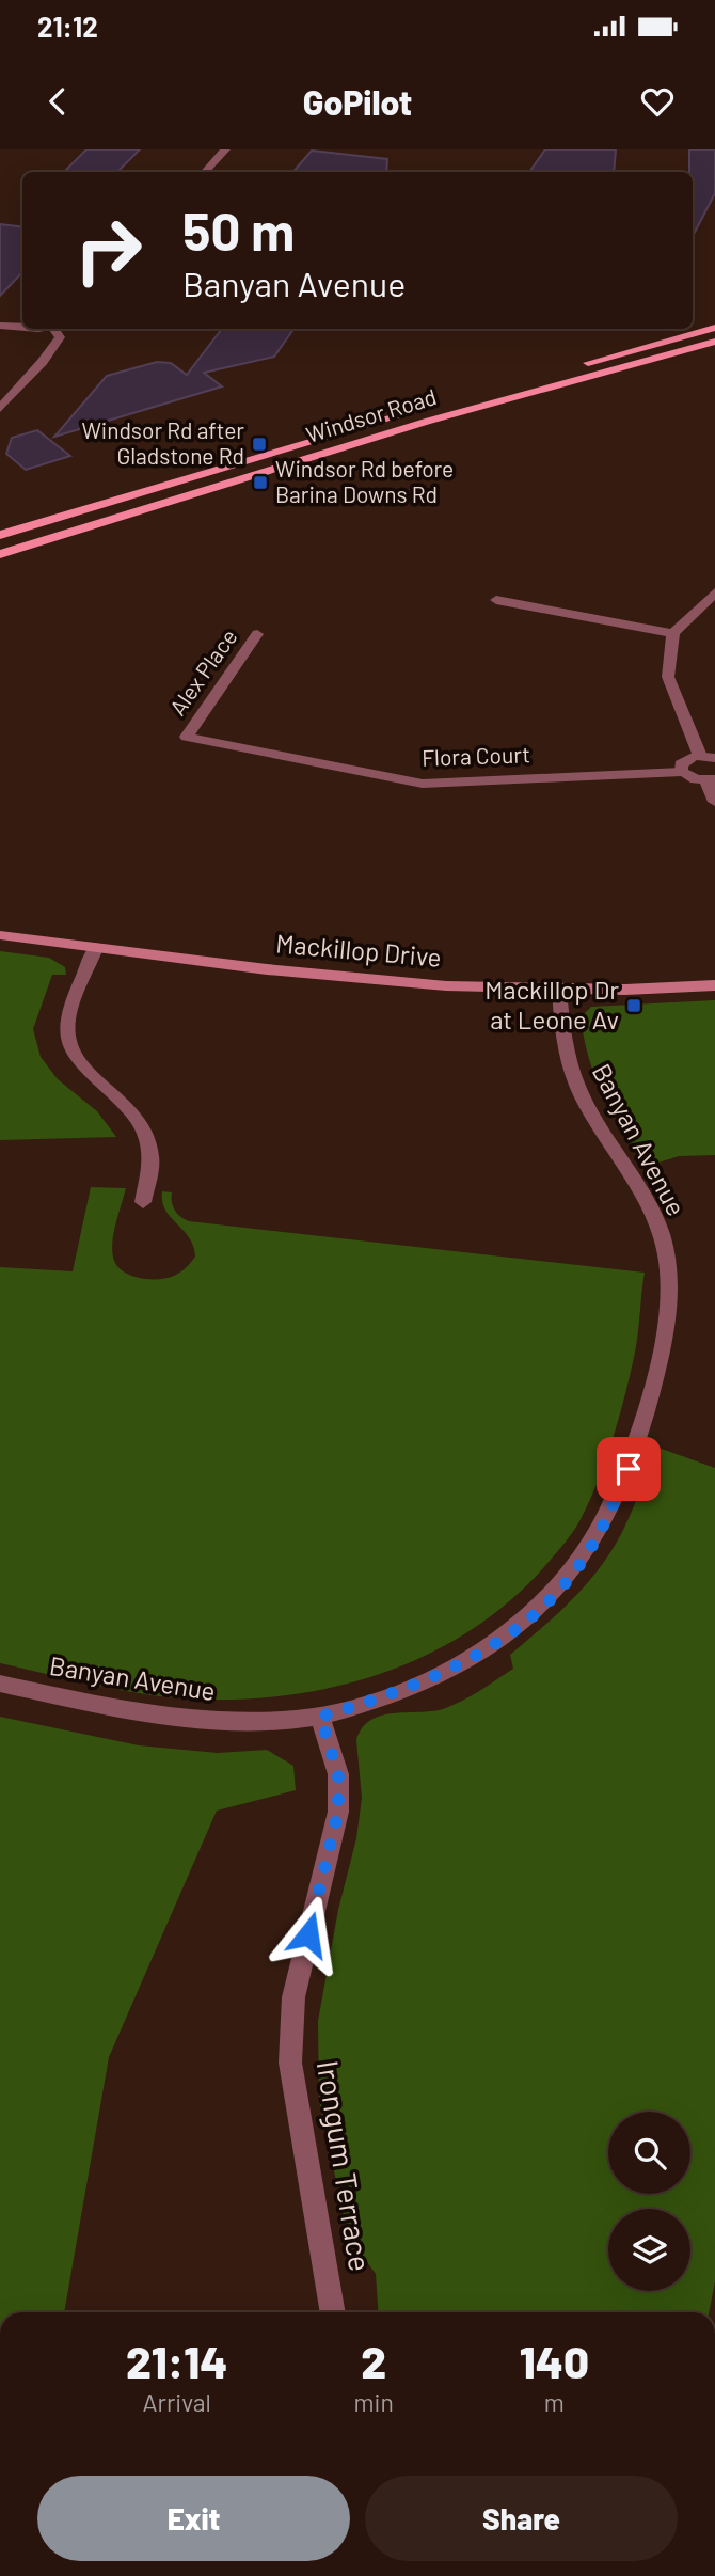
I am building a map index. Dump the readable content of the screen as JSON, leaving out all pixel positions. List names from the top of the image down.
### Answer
{
  "streets": {
    "main road": ["Windsor Road", "Mackillop Drive"],
    "street": [
      "Alex Place",
      "Flora Court",
      "Banyan Avenue",
      "Irongum Terrace"
    ]
  },
  "crossings": [
    ["Alex Place", "Flora Court"],
    ["Mackillop Drive", "Banyan Avenue"],
    ["Banyan Avenue", "Irongum Terrace"]
  ],
  "places": {
    "transit": ["Windsor Rd after Gladstone Rd", "Windsor Rd before Barina Downs Rd", "Mackillop Dr at Leone Av"]
  },
  "page": {
    "status": "21:12",
    "header": "GoPilot",
    "turn": ["50 m", "Banyan Avenue"],
    "eta": [
      "21:14",
      "Arrival",
      "2",
      "min",
      "140",
      "m"
    ],
    "buttons": ["Exit", "Share"]
  }
}
